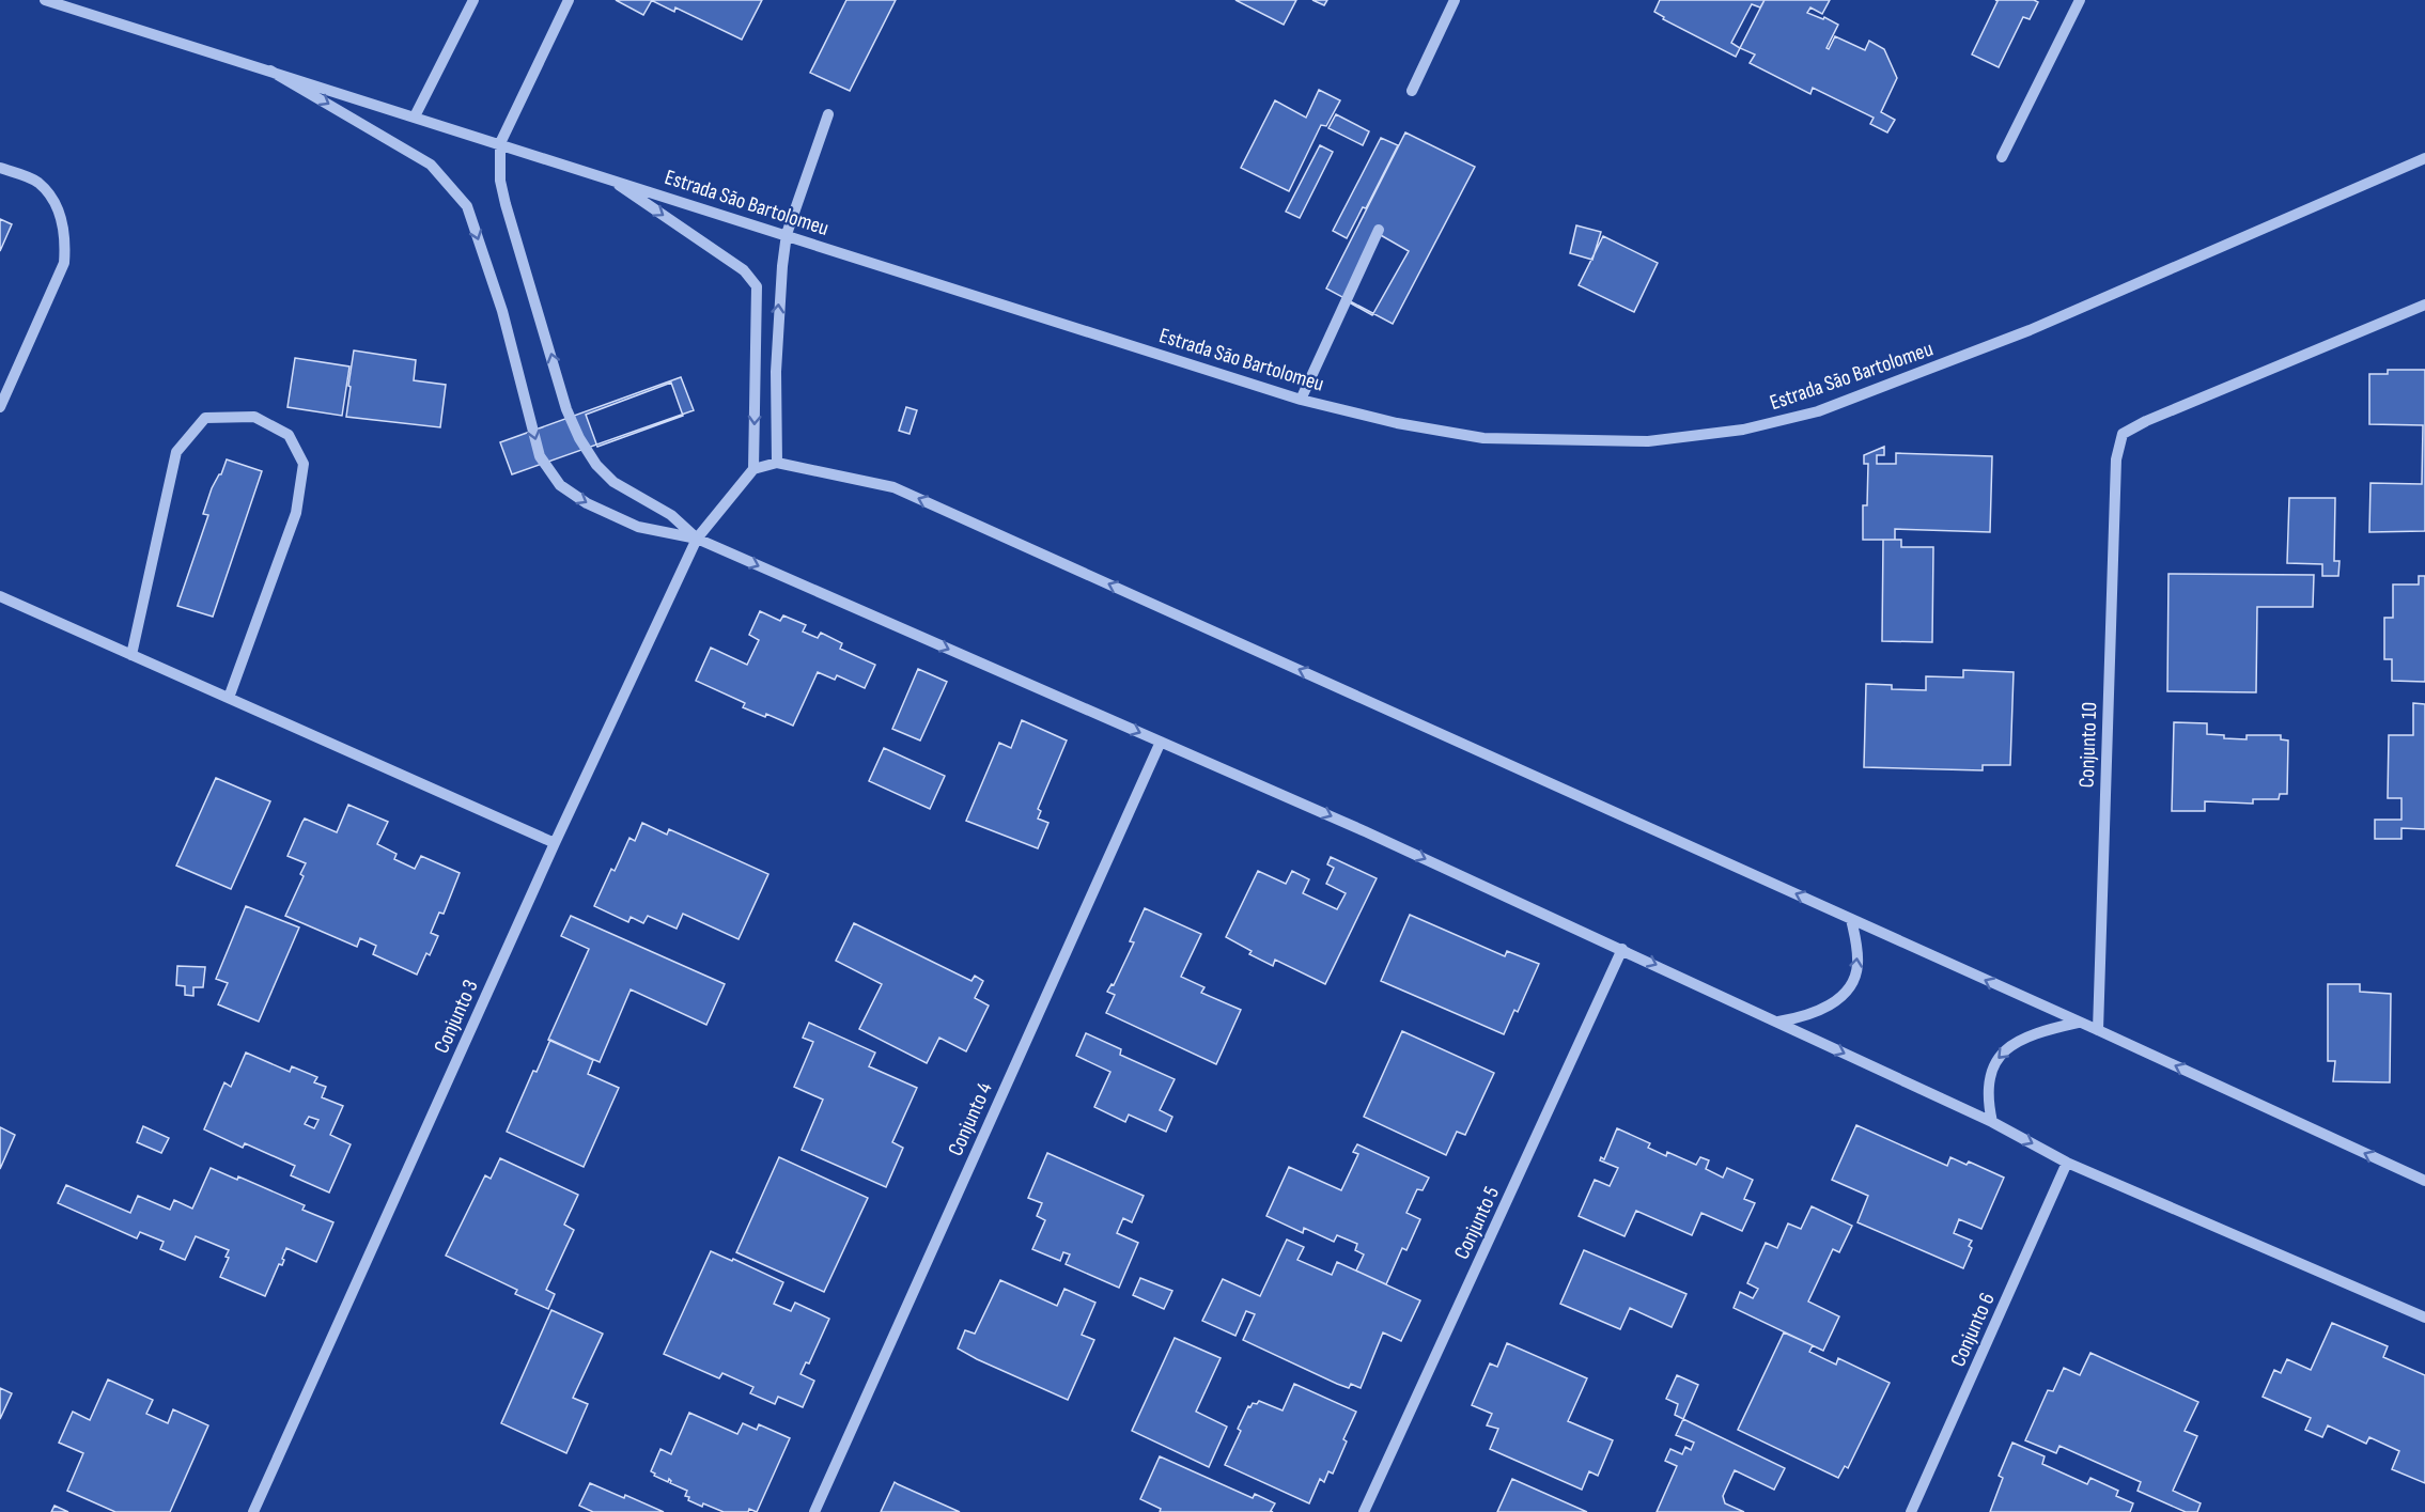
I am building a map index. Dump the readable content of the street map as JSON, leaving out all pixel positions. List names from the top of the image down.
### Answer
{
  "streets": {
    "street": [
      "Estrada São Bartolomeu",
      "Conjunto 10",
      "Conjunto 3",
      "Conjunto 4",
      "Conjunto 5",
      "Conjunto 6"
    ]
  }
}
